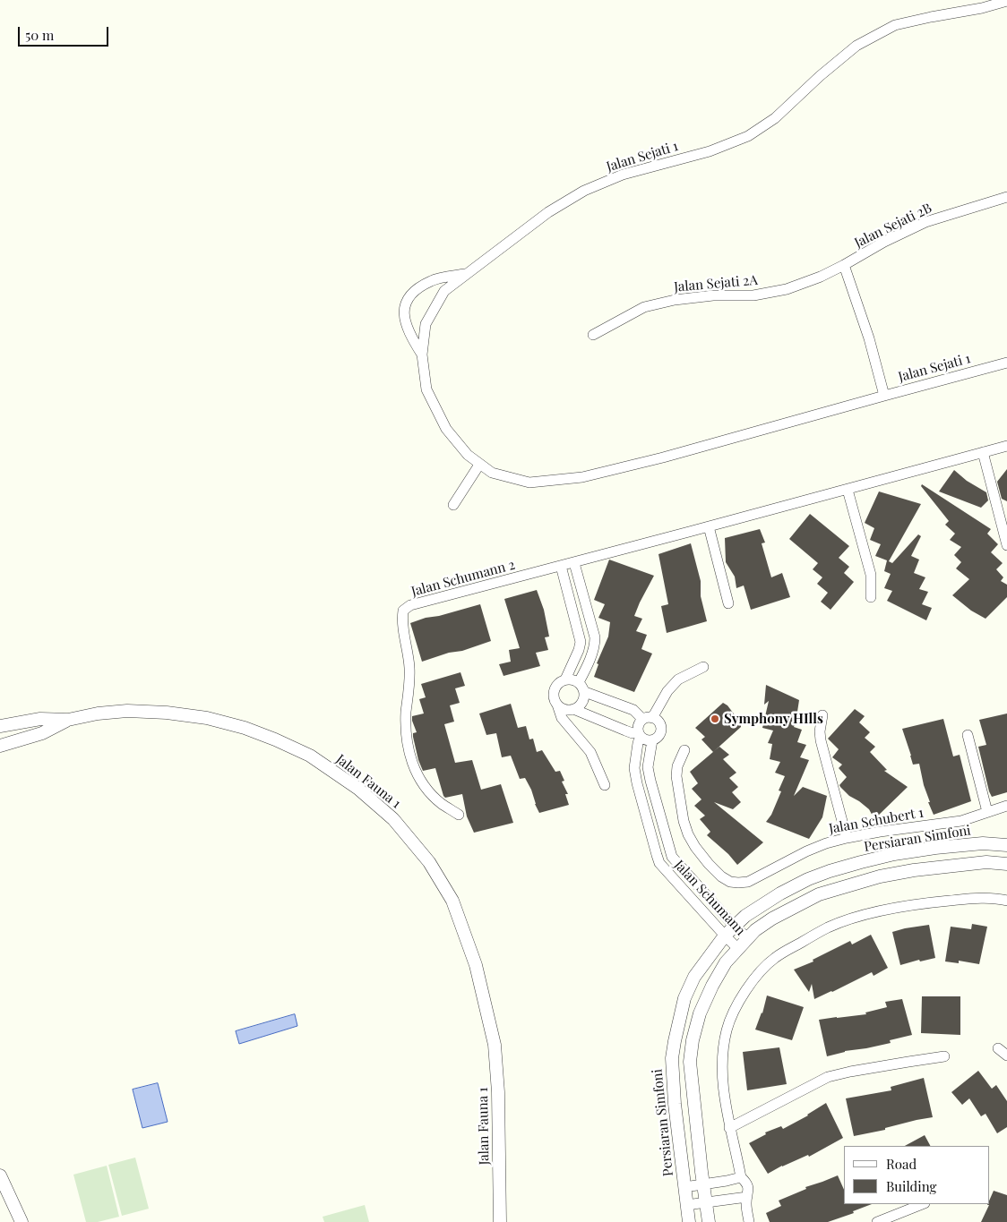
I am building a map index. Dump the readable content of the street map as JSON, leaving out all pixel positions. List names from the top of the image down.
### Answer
{
  "streets": {
    "street": [
      "Jalan Sejati 1",
      "Jalan Sejati 2B",
      "Jalan Sejati 2A",
      "Jalan Schumann 2",
      "Jalan Fauna 1",
      "Jalan Schubert 1",
      "Persiaran Simfoni",
      "Jalan Schumann"
    ]
  },
  "crossings": [
    ["Jalan Sejati 2B", "Jalan Sejati 2A"],
    ["Persiaran Simfoni", "Jalan Schumann"]
  ],
  "places": ["Symphony HIlls"],
  "legend": ["Road", "Building"],
  "scale_bar": "50 m"
}
